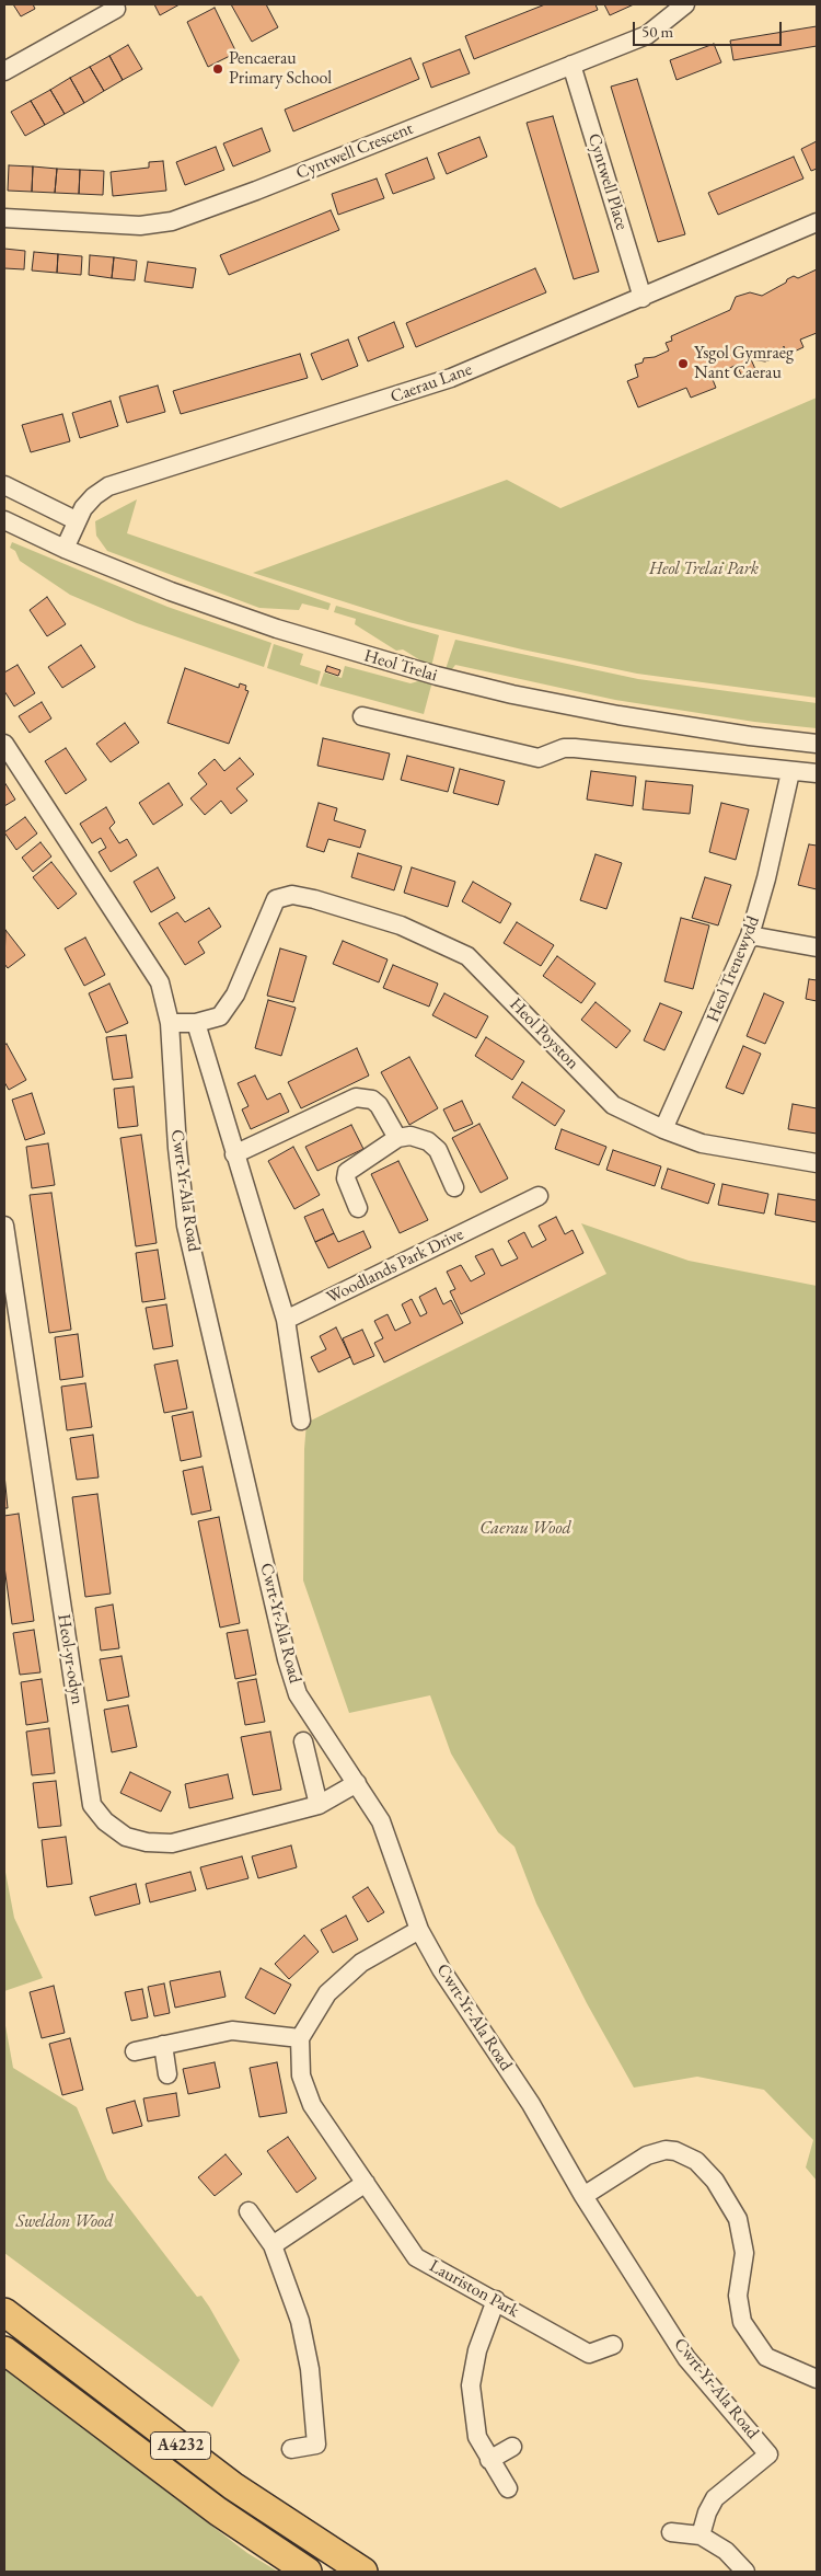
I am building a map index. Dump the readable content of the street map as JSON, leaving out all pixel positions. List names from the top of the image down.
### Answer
{
  "streets": {
    "main road": ["A4232"],
    "street": [
      "Cyntwell Crescent",
      "Cyntwell Place",
      "Caerau Lane",
      "Heol Trelai",
      "Heol Trenewydd",
      "Heol Poyston",
      "Cwrt-Yr-Ala Road",
      "Woodlands Park Drive",
      "Heol-yr-odyn",
      "Lauriston Park"
    ]
  },
  "crossings": [
    ["Cyntwell Crescent", "Cyntwell Place"],
    ["Cyntwell Place", "Caerau Lane"],
    ["Caerau Lane", "Heol Trelai"],
    ["Heol Trenewydd", "Heol Poyston"],
    ["Cwrt-Yr-Ala Road", "Heol-yr-odyn"]
  ],
  "parks": ["Heol Trelai Park", "Caerau Wood", "Sweldon Wood"],
  "places": ["Pencaerau Primary School", "Ysgol Gymraeg Nant Caerau"],
  "scale_bar": "50 m"
}
